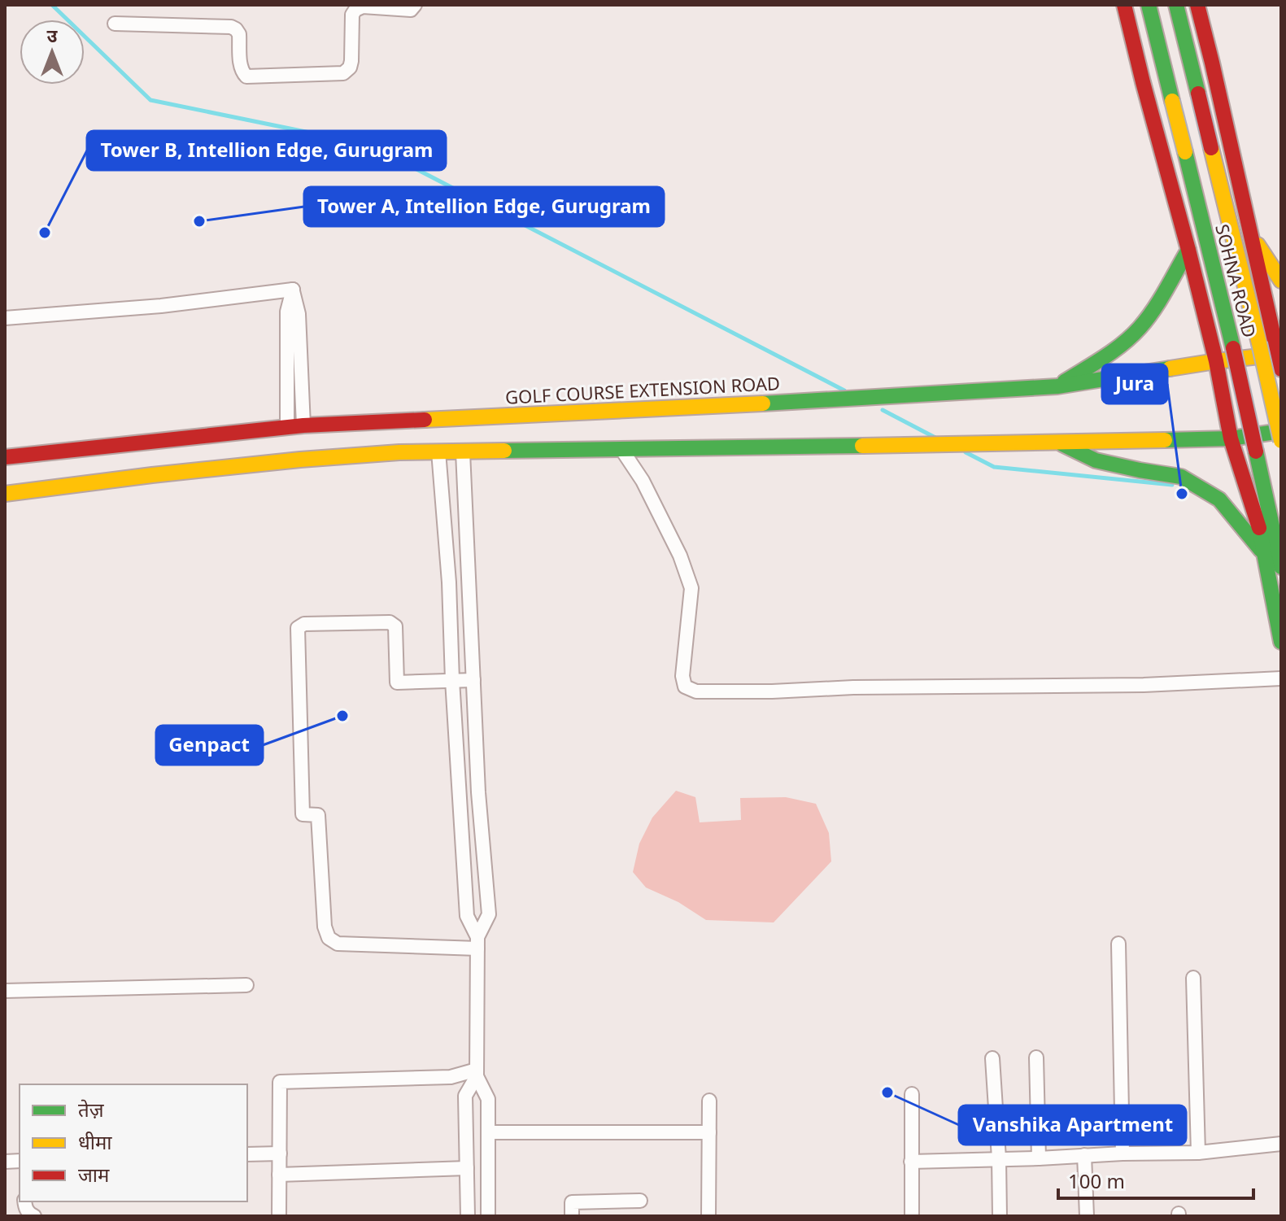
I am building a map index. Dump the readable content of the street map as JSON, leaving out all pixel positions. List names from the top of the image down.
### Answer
{
  "streets": {
    "main road": ["SOHNA ROAD", "GOLF COURSE EXTENSION ROAD"]
  },
  "places": [
    "Tower A, Intellion Edge, Gurugram",
    "Tower B, Intellion Edge, Gurugram",
    "Jura",
    "Genpact",
    "Vanshika Apartment"
  ],
  "legend": ["तेज़", "धीमा", "जाम"],
  "scale_bar": "100 m",
  "north": "top"
}
